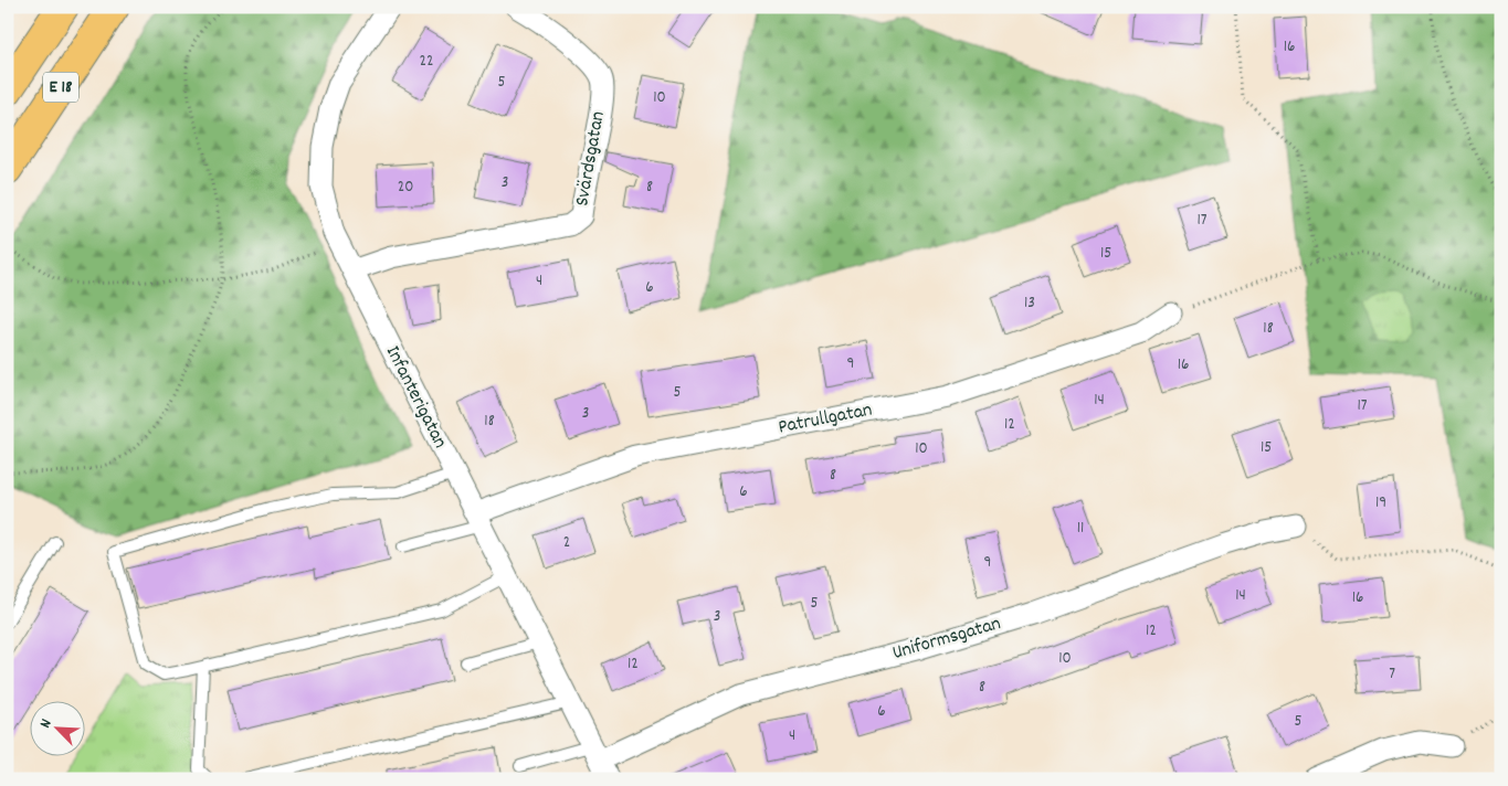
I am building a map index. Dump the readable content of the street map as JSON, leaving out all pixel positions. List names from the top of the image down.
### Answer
{
  "streets": {
    "highway": ["E 18"],
    "street": [
      "Svärdsgatan",
      "Infanterigatan",
      "Patrullgatan",
      "Uniformsgatan"
    ]
  },
  "crossings": [
    ["Svärdsgatan", "Infanterigatan"],
    ["Infanterigatan", "Patrullgatan"],
    ["Infanterigatan", "Uniformsgatan"]
  ],
  "house_numbers": [
    "16",
    "22",
    "5",
    "10",
    "3",
    "20",
    "8",
    "17",
    "15",
    "4",
    "6",
    "13",
    "18",
    "9",
    "16",
    "5",
    "14",
    "17",
    "3",
    "18",
    "12",
    "15",
    "10",
    "8",
    "6",
    "19",
    "11",
    "2",
    "9",
    "14",
    "16",
    "5",
    "3",
    "12",
    "10",
    "12",
    "7",
    "8",
    "6",
    "5",
    "4"
  ],
  "north": "top left"
}
